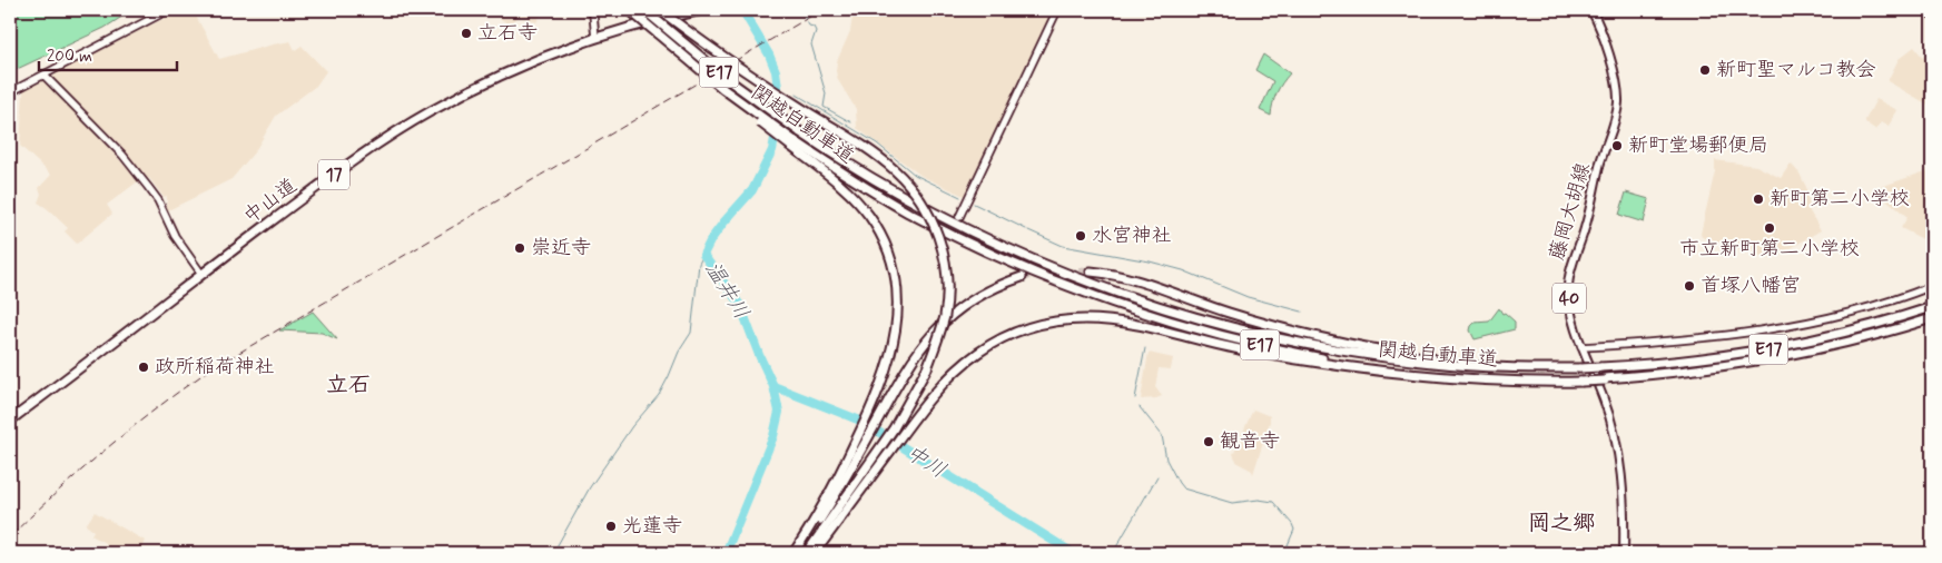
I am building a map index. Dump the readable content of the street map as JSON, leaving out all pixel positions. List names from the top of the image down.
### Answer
{
  "streets": {
    "highway": [
      "E17",
      "関越自動車道",
      "17",
      "中山道"
    ],
    "main road": ["藤岡大胡線", "40"]
  },
  "districts": ["立石", "岡之郷"],
  "water": ["温井川", "中川"],
  "places": [
    "立石寺",
    "新町聖マルコ教会",
    "新町堂場郵便局",
    "新町第二小学校",
    "市立新町第二小学校",
    "水宮神社",
    "崇近寺",
    "首塚八幡宮",
    "政所稲荷神社",
    "観音寺",
    "光蓮寺"
  ],
  "scale_bar": "200 m"
}
